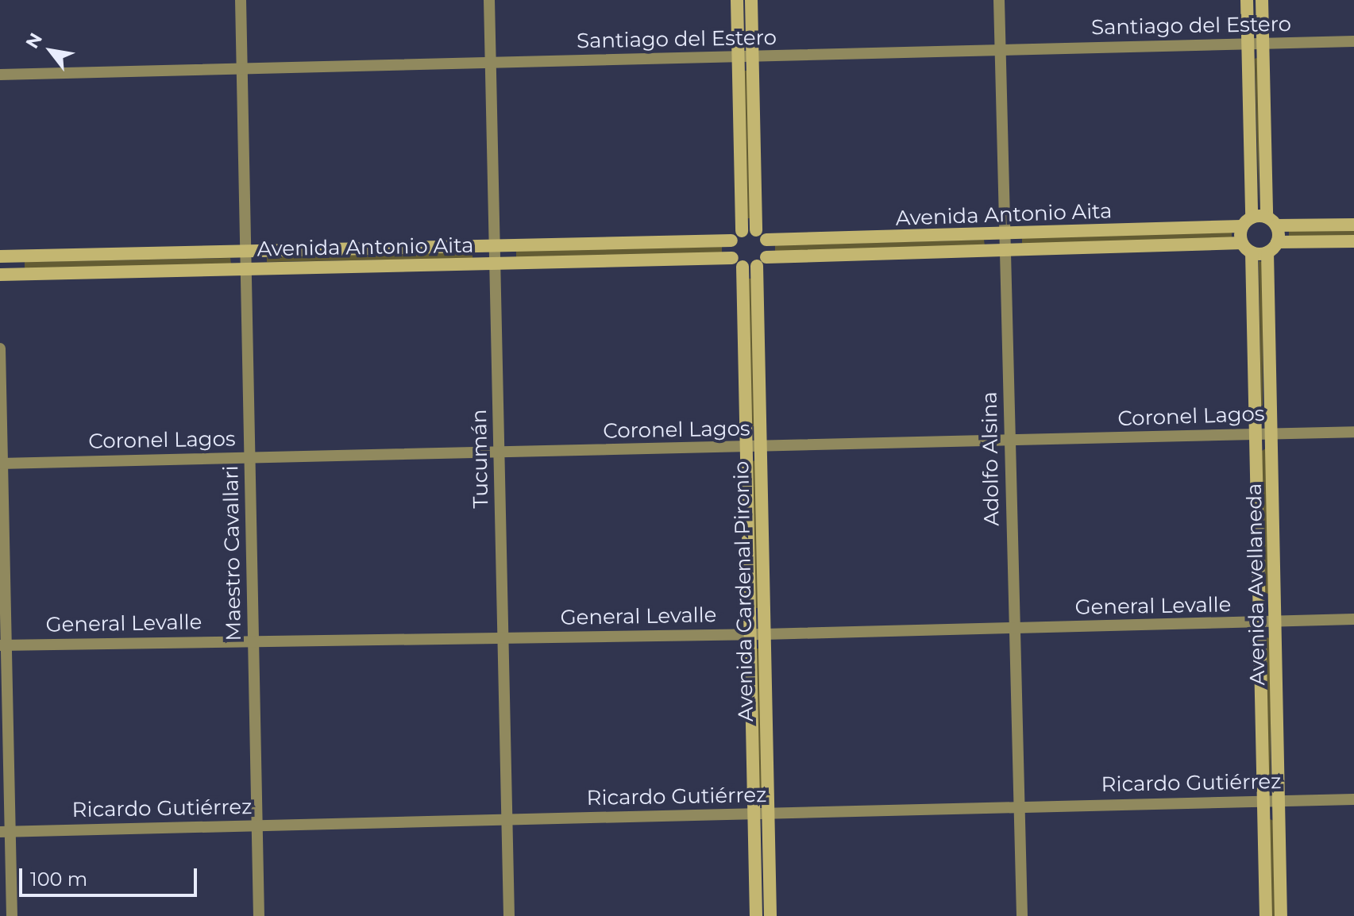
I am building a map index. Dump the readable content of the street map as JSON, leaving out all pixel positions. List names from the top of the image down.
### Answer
{
  "streets": {
    "main road": ["Avenida Antonio Aita", "Avenida Avellaneda", "Avenida Cardenal Pironio"],
    "street": [
      "Santiago del Estero",
      "Coronel Lagos",
      "Tucumán",
      "Adolfo Alsina",
      "Maestro Cavallari",
      "General Levalle",
      "Ricardo Gutiérrez"
    ]
  },
  "crossings": [
    ["Santiago del Estero", "Tucumán"],
    ["Santiago del Estero", "Adolfo Alsina"],
    ["Santiago del Estero", "Maestro Cavallari"],
    ["Avenida Antonio Aita", "Tucumán"],
    ["Avenida Antonio Aita", "Adolfo Alsina"],
    ["Avenida Antonio Aita", "Maestro Cavallari"],
    ["Avenida Antonio Aita", "Avenida Avellaneda"],
    ["Avenida Antonio Aita", "Avenida Cardenal Pironio"],
    ["Coronel Lagos", "Tucumán"],
    ["Coronel Lagos", "Adolfo Alsina"],
    ["Coronel Lagos", "Maestro Cavallari"],
    ["Coronel Lagos", "Avenida Avellaneda"],
    ["Coronel Lagos", "Avenida Cardenal Pironio"],
    ["Tucumán", "General Levalle"],
    ["Tucumán", "Ricardo Gutiérrez"],
    ["Adolfo Alsina", "General Levalle"],
    ["Adolfo Alsina", "Ricardo Gutiérrez"],
    ["Maestro Cavallari", "General Levalle"],
    ["Maestro Cavallari", "Ricardo Gutiérrez"],
    ["Avenida Avellaneda", "General Levalle"],
    ["Avenida Avellaneda", "Ricardo Gutiérrez"],
    ["Avenida Cardenal Pironio", "General Levalle"],
    ["Avenida Cardenal Pironio", "Ricardo Gutiérrez"]
  ],
  "scale_bar": "100 m",
  "north": "top left"
}
